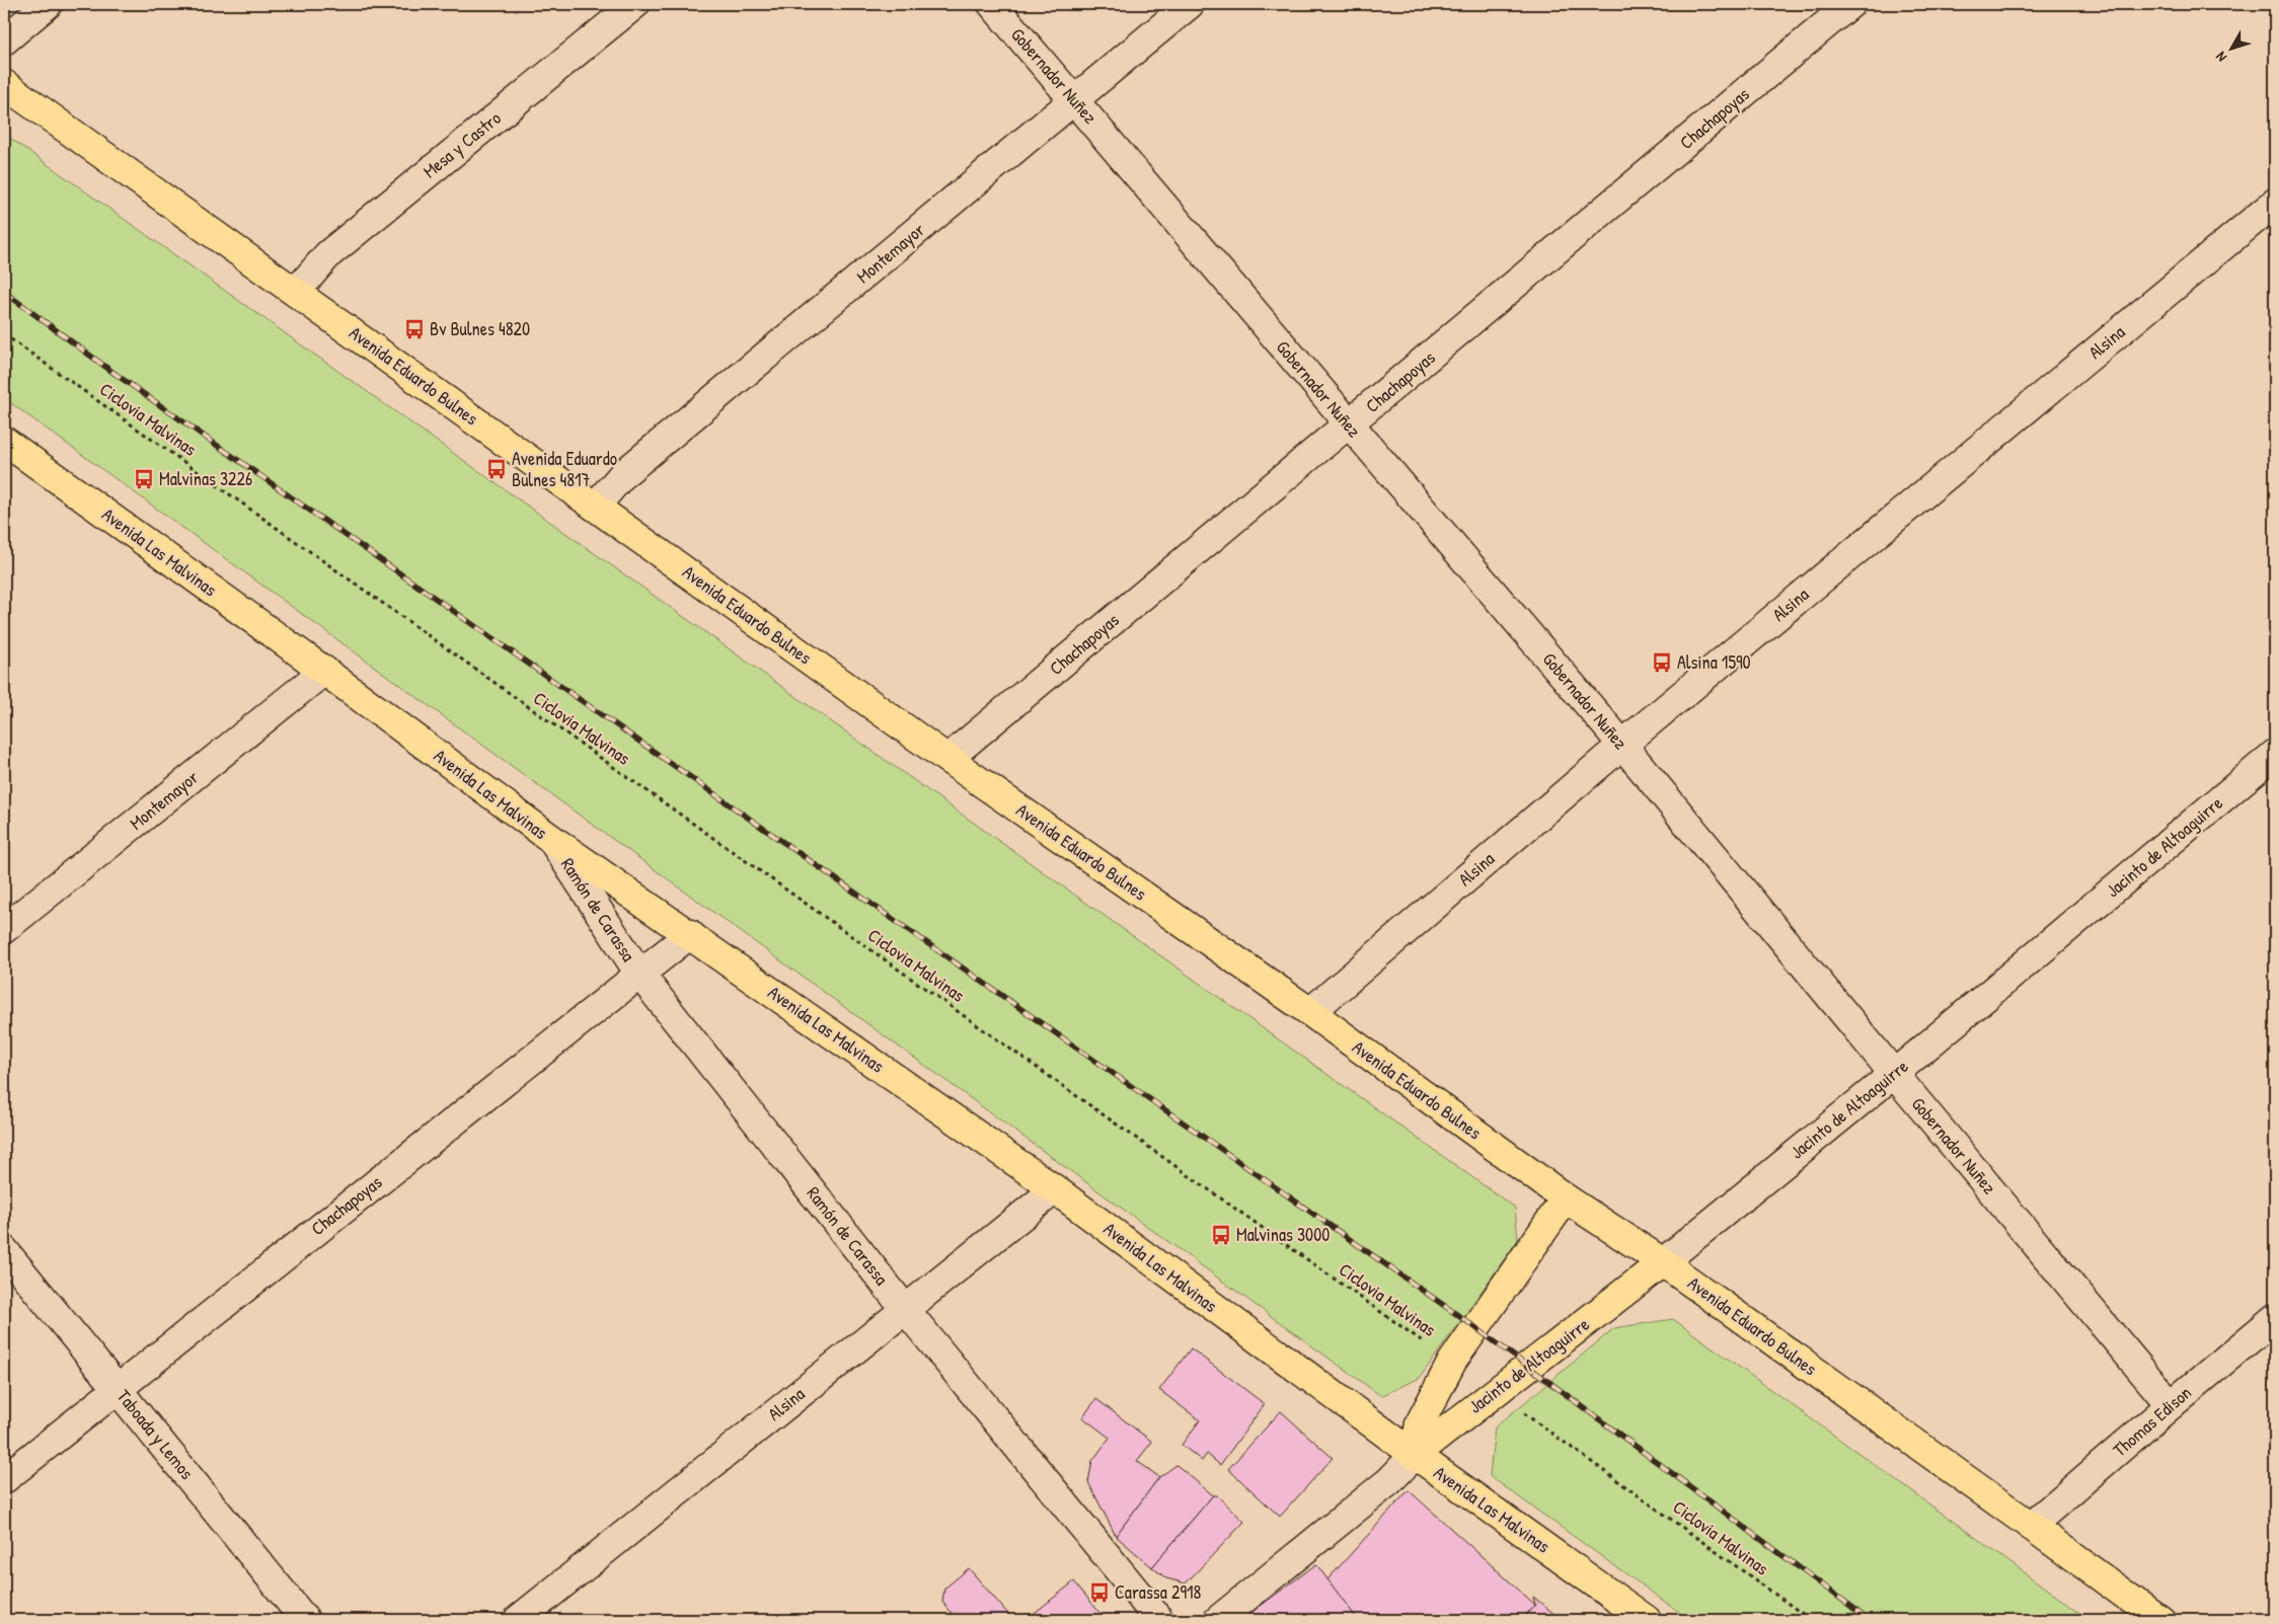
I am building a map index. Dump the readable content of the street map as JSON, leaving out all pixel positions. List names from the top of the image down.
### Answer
{
  "streets": {
    "main road": ["Avenida Eduardo Bulnes", "Avenida Las Malvinas", "Jacinto de Altoaguirre"],
    "street": [
      "Gobernador Nuñez",
      "Chachapoyas",
      "Mesa y Castro",
      "Montemayor",
      "Alsina",
      "Ramón de Carassa",
      "Thomas Edison",
      "Taboada y Lemos"
    ],
    "path": ["Ciclovia Malvinas"]
  },
  "crossings": [
    ["Gobernador Nuñez", "Chachapoyas"],
    ["Gobernador Nuñez", "Montemayor"],
    ["Gobernador Nuñez", "Alsina"],
    ["Gobernador Nuñez", "Jacinto de Altoaguirre"],
    ["Gobernador Nuñez", "Thomas Edison"],
    ["Chachapoyas", "Avenida Eduardo Bulnes"],
    ["Chachapoyas", "Avenida Las Malvinas"],
    ["Chachapoyas", "Ramón de Carassa"],
    ["Chachapoyas", "Taboada y Lemos"],
    ["Mesa y Castro", "Avenida Eduardo Bulnes"],
    ["Montemayor", "Avenida Eduardo Bulnes"],
    ["Montemayor", "Avenida Las Malvinas"],
    ["Alsina", "Avenida Eduardo Bulnes"],
    ["Alsina", "Avenida Las Malvinas"],
    ["Alsina", "Ramón de Carassa"],
    ["Avenida Eduardo Bulnes", "Jacinto de Altoaguirre"],
    ["Avenida Eduardo Bulnes", "Thomas Edison"],
    ["Ciclovia Malvinas", "Jacinto de Altoaguirre"],
    ["Avenida Las Malvinas", "Jacinto de Altoaguirre"],
    ["Avenida Las Malvinas", "Ramón de Carassa"]
  ],
  "places": {
    "bus stop": [
      "Bv Bulnes 4820",
      "Avenida Eduardo Bulnes 4817",
      "Malvinas 3226",
      "Alsina 1590",
      "Malvinas 3000",
      "Carassa 2918"
    ]
  },
  "north": "bottom left"
}
